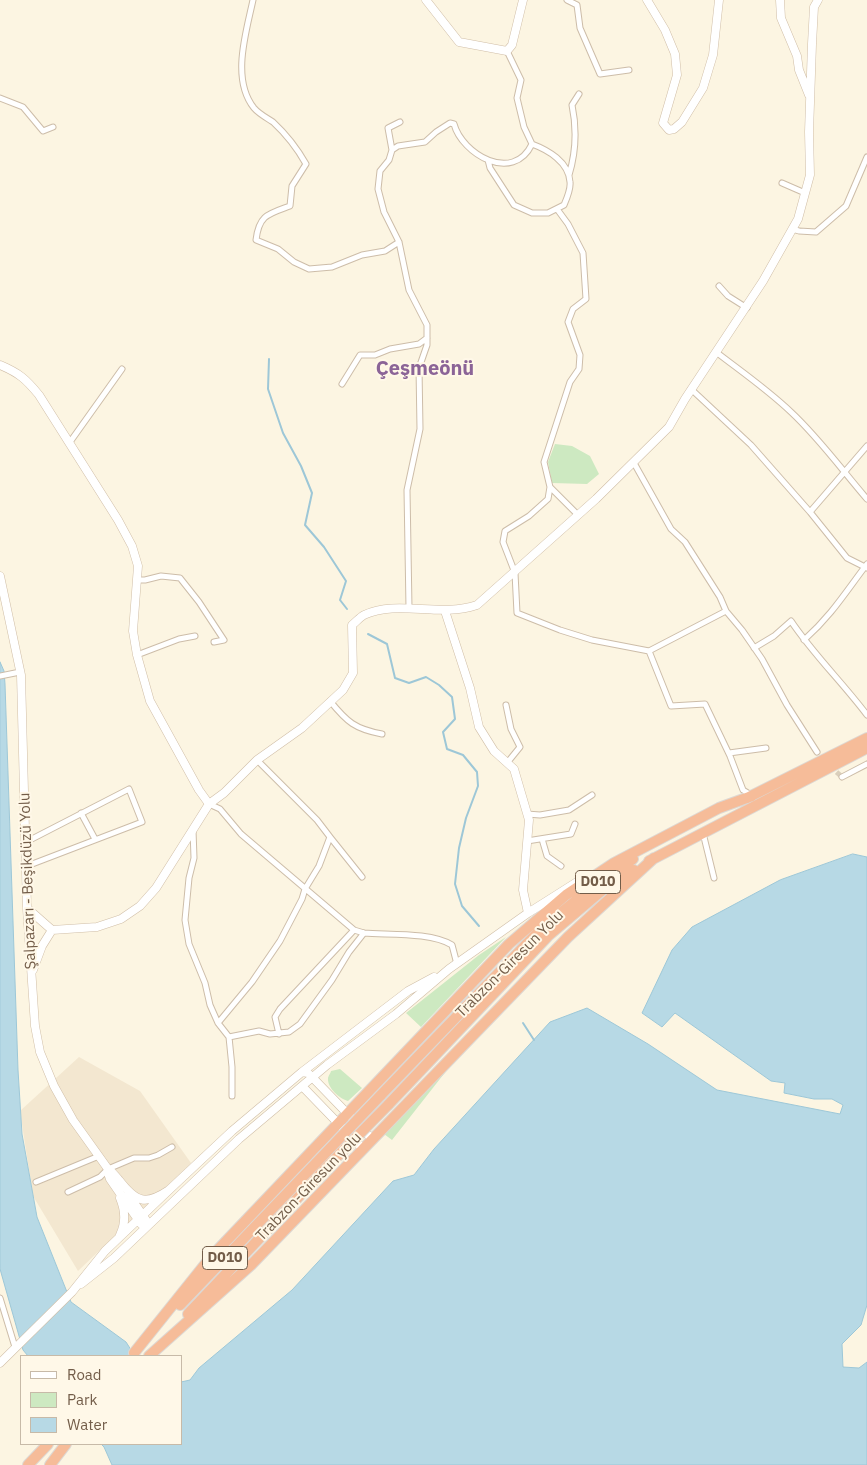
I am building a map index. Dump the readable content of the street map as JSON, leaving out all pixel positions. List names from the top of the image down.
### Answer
{
  "streets": {
    "highway": ["D010", "Trabzon-Giresun Yolu", "Trabzon-Giresun yolu"],
    "street": ["Şalpazarı - Beşikdüzü Yolu"]
  },
  "crossings": [
    ["Trabzon-Giresun Yolu", "Trabzon-Giresun yolu"]
  ],
  "districts": ["Çeşmeönü"],
  "legend": ["Road", "Park", "Water"]
}
